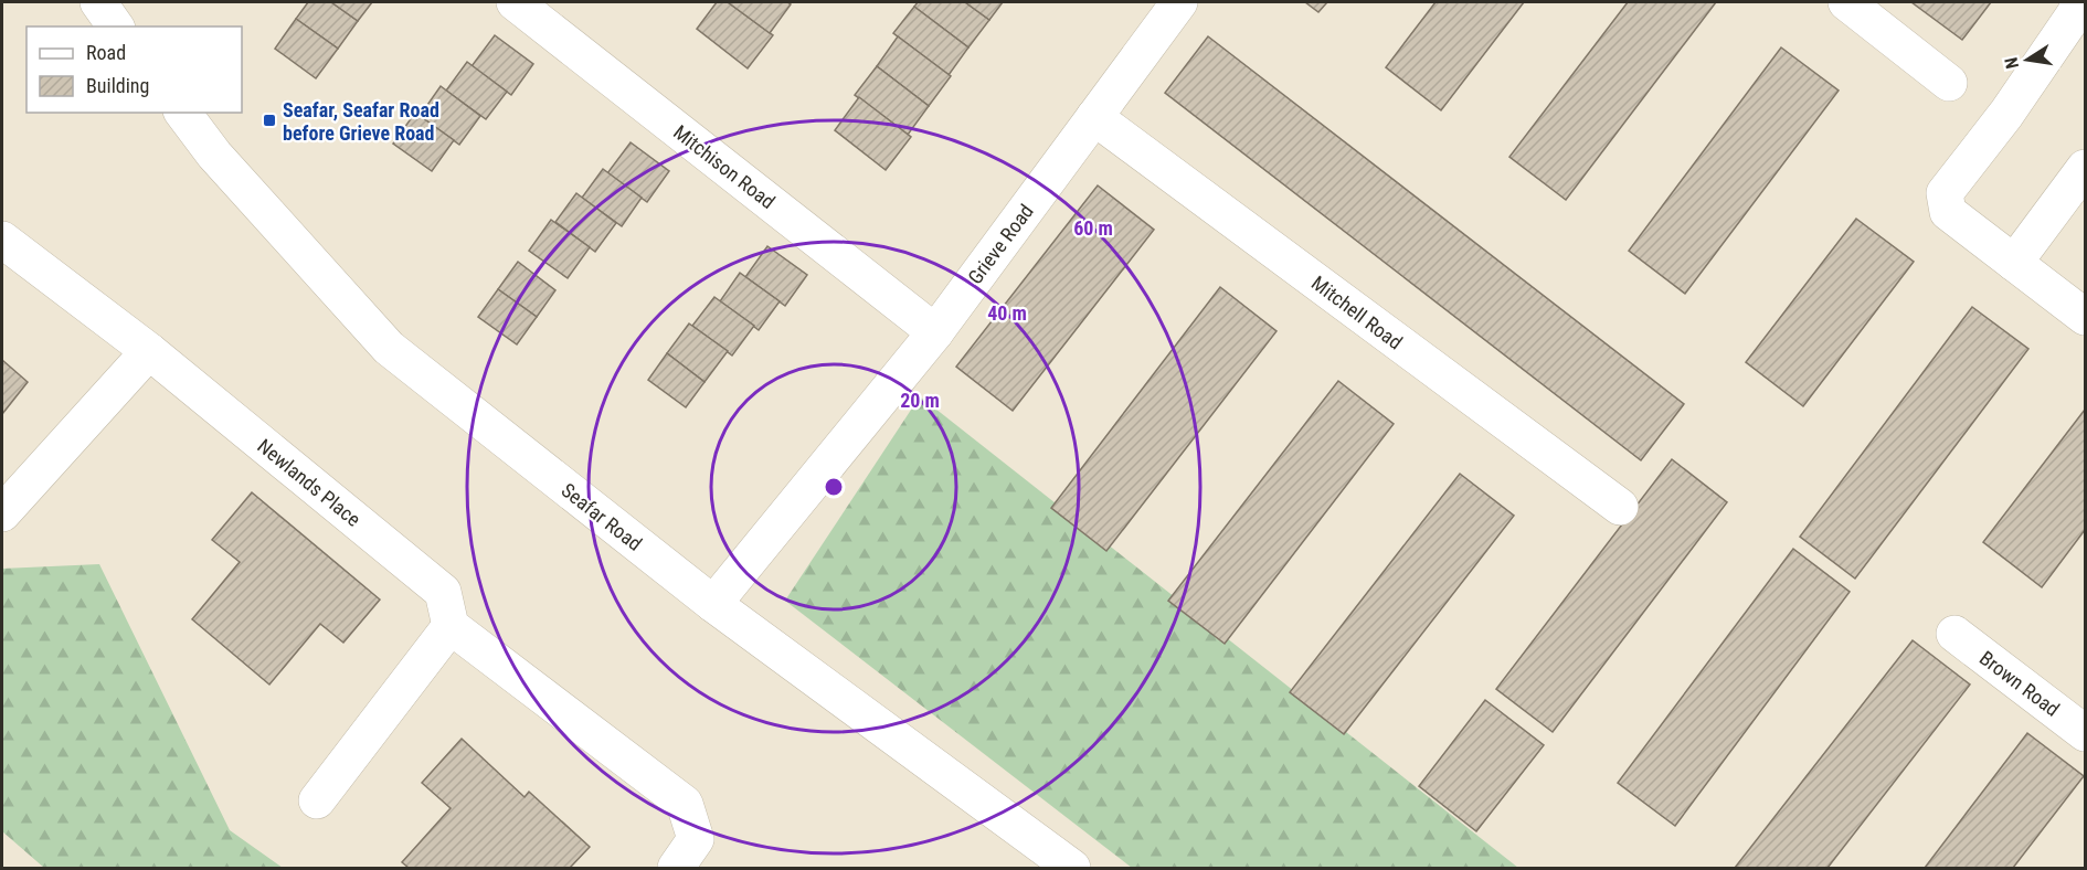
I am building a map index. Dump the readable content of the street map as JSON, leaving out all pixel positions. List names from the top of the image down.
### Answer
{
  "streets": {
    "street": [
      "Mitchison Road",
      "Grieve Road",
      "Mitchell Road",
      "Newlands Place",
      "Seafar Road",
      "Brown Road"
    ]
  },
  "crossings": [
    ["Mitchison Road", "Grieve Road"],
    ["Grieve Road", "Mitchell Road"],
    ["Grieve Road", "Seafar Road"]
  ],
  "places": {
    "transit": ["Seafar, Seafar Road before Grieve Road"]
  },
  "legend": ["Road", "Building"],
  "north": "left",
  "rings": ["60 m", "40 m", "20 m"]
}
